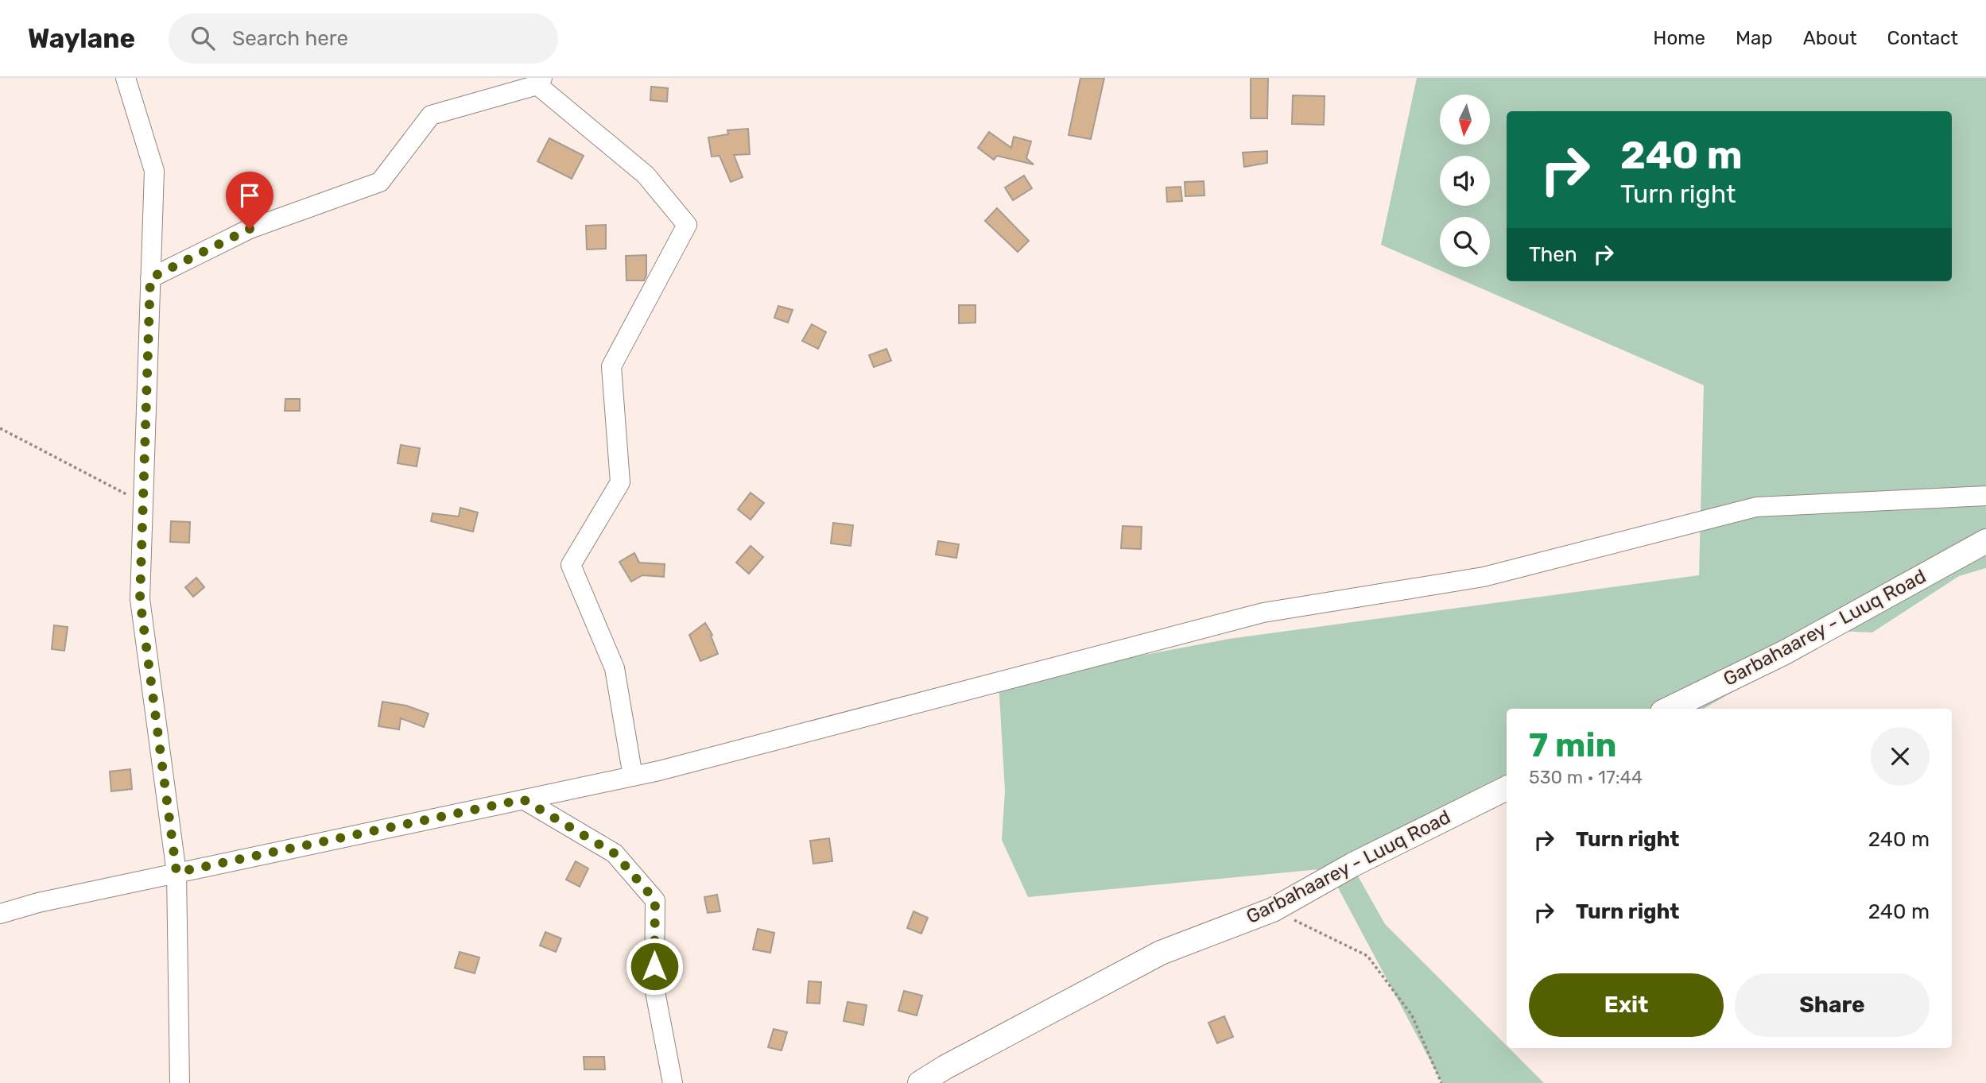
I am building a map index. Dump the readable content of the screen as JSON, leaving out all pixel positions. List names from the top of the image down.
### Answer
{
  "streets": {
    "street": ["Garbahaarey - Luuq Road"]
  },
  "north": "bottom",
  "page": {
    "header": "Waylane",
    "search": "Search here",
    "nav": [
      "Home",
      "Map",
      "About",
      "Contact"
    ],
    "turn": ["240 m", "Turn right"],
    "then": "Then",
    "heading": ["7 min", "530 m · 17:44"],
    "list": [
      {
        "name": "Turn right",
        "value": "240 m"
      },
      {
        "name": "Turn right",
        "value": "240 m"
      }
    ],
    "buttons": ["Exit", "Share"]
  }
}
